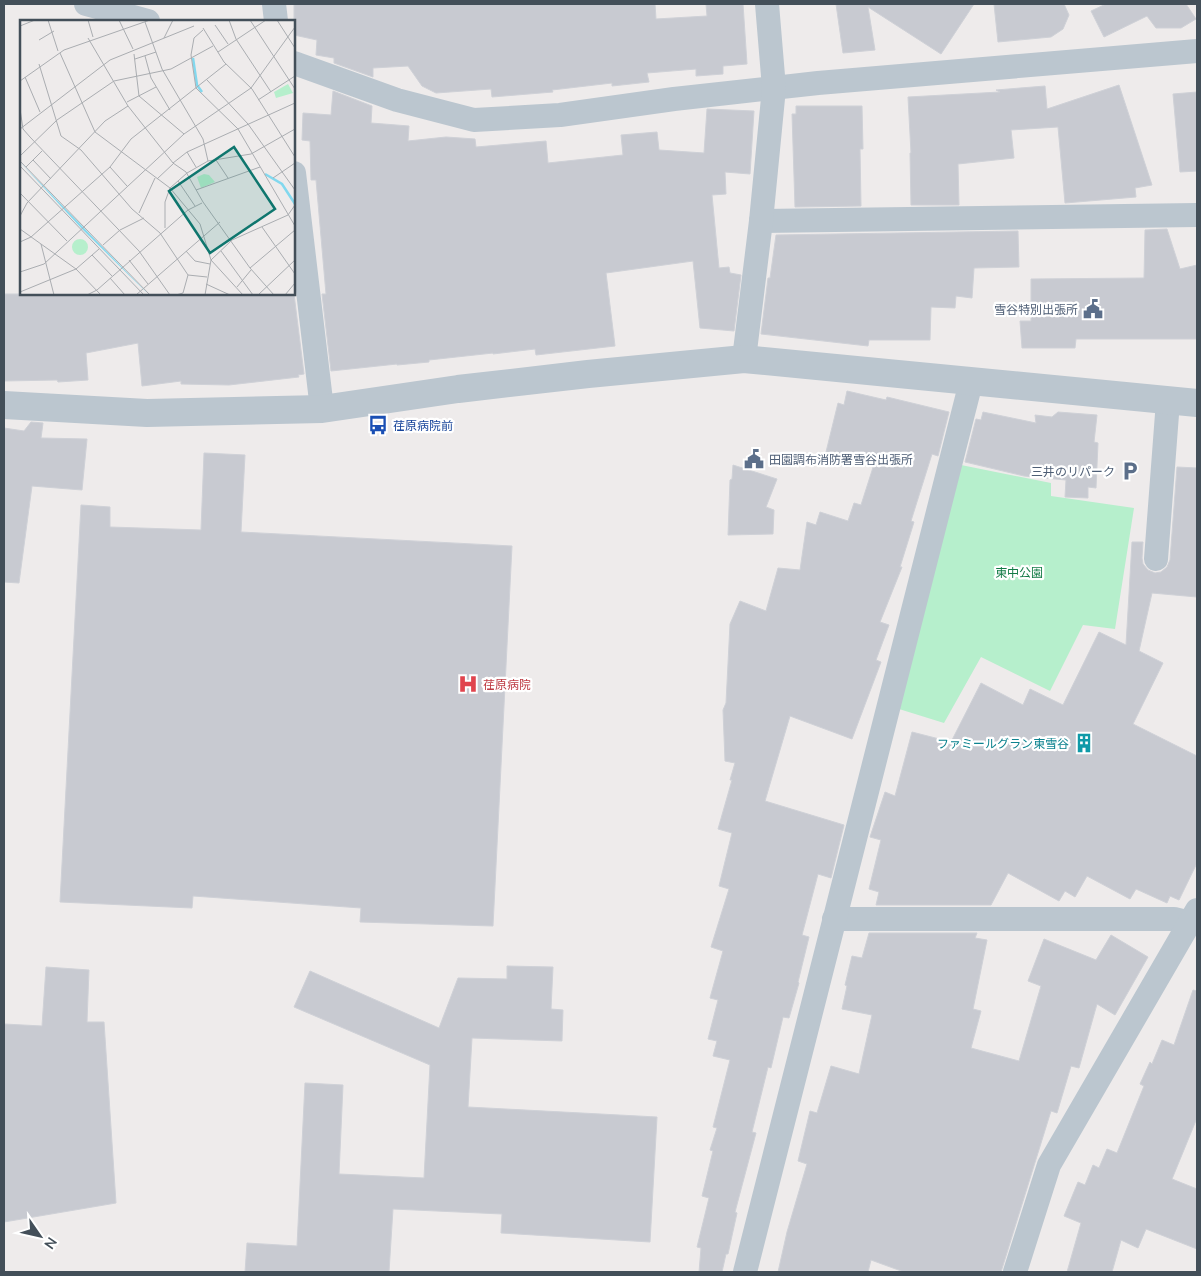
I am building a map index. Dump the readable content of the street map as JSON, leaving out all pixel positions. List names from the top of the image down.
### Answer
{
  "parks": ["東中公園"],
  "places": {
    "public building": ["雪谷特別出張所", "田園調布消防署雪谷出張所"],
    "bus stop": ["荏原病院前"],
    "parking": ["三井のリパーク"],
    "hospital": ["荏原病院"],
    "building": ["ファミールグラン東雪谷"]
  },
  "north": "bottom right"
}
